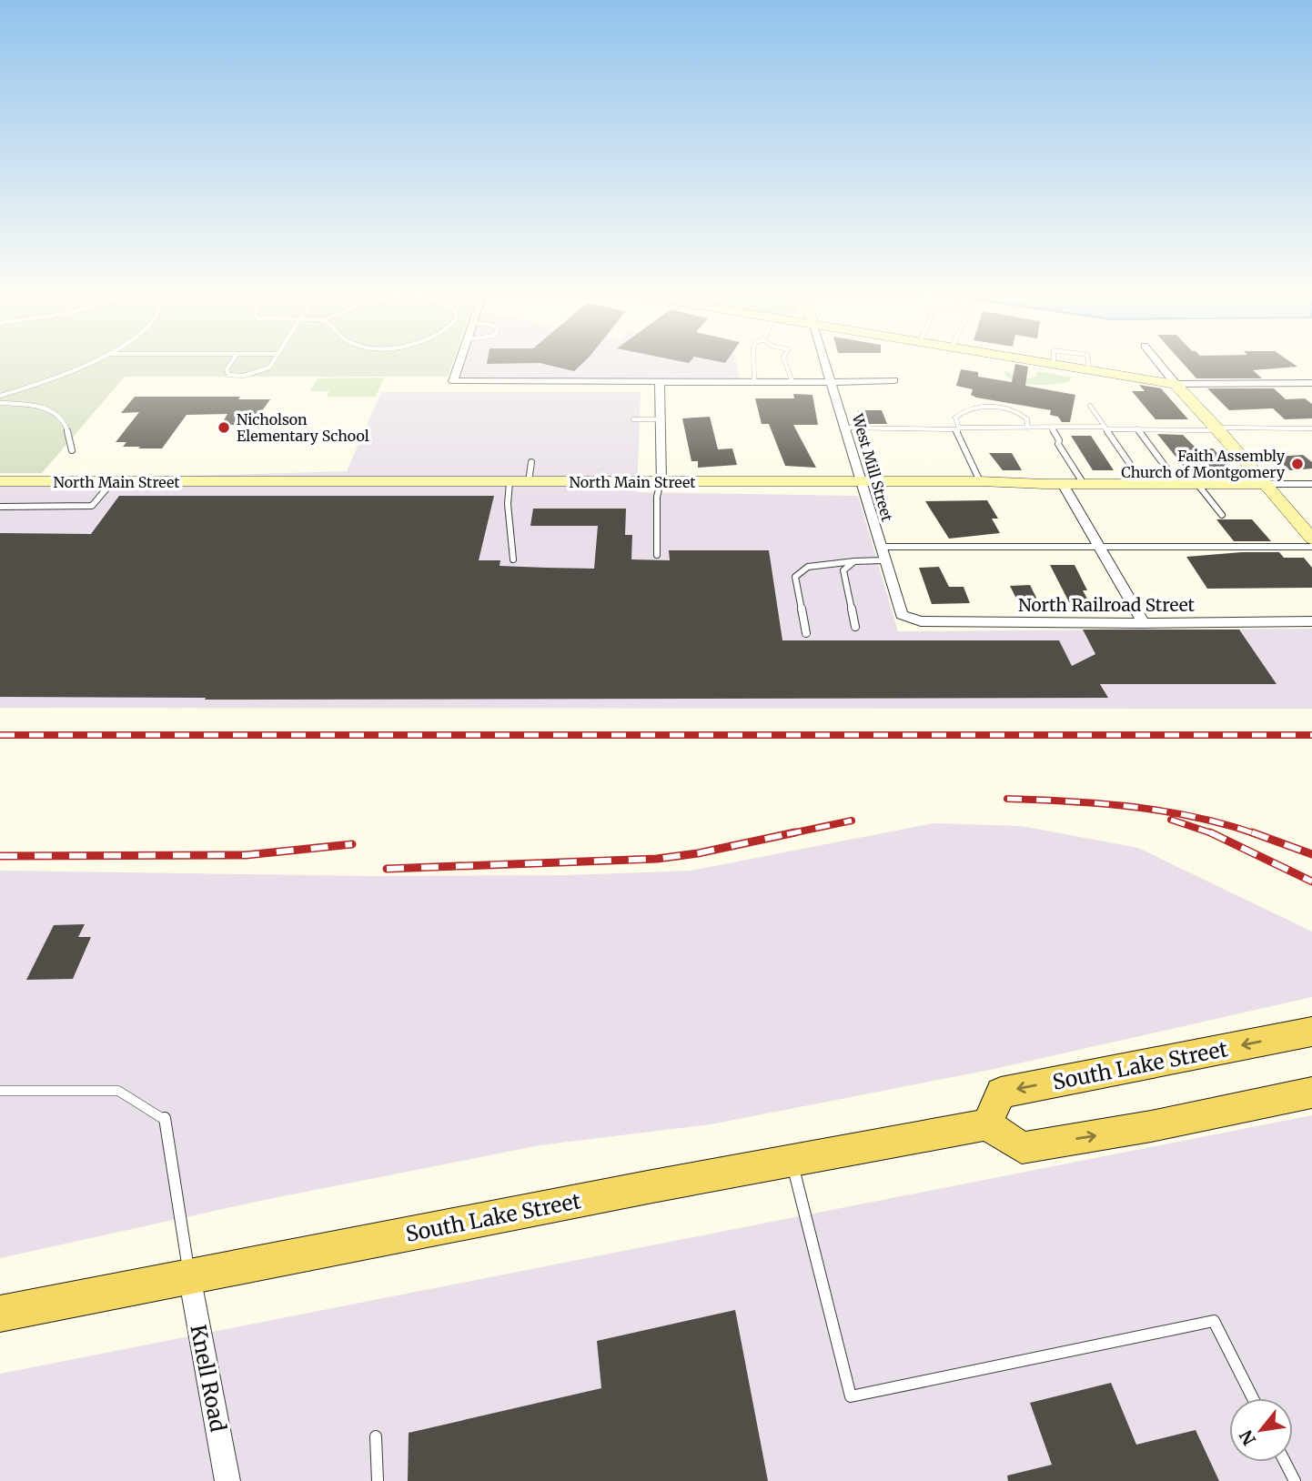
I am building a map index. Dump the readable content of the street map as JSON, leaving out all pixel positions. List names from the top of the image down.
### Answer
{
  "streets": {
    "main road": ["South Lake Street"],
    "street": [
      "West Mill Street",
      "North Main Street",
      "North Railroad Street",
      "Knell Road"
    ]
  },
  "crossings": [
    ["West Mill Street", "North Main Street"],
    ["West Mill Street", "North Railroad Street"],
    ["South Lake Street", "Knell Road"]
  ],
  "places": ["Nicholson Elementary School", "Faith Assembly Church of Montgomery"],
  "north": "bottom left"
}
